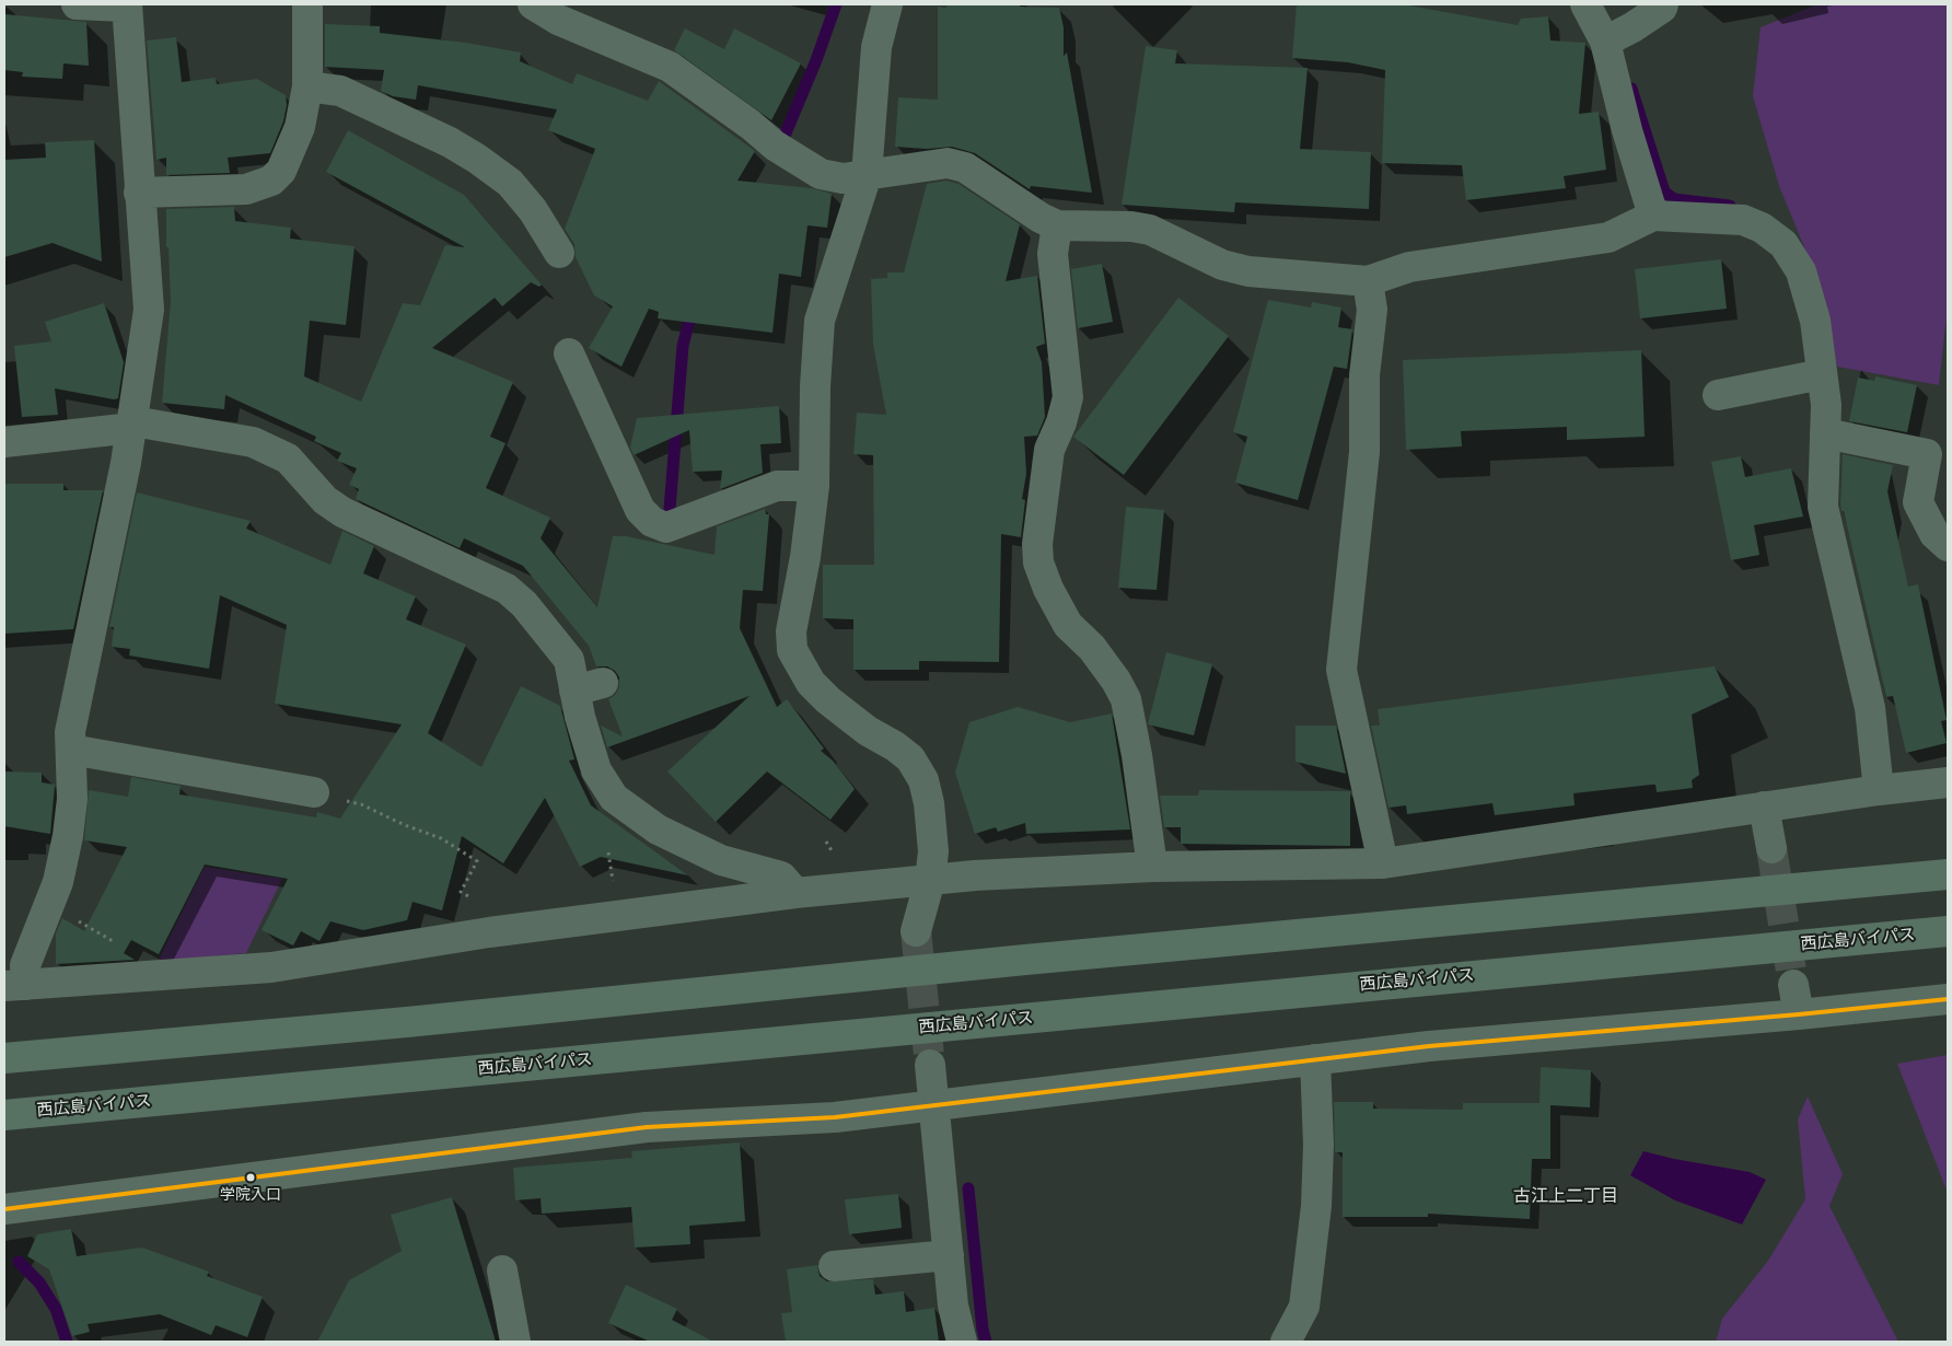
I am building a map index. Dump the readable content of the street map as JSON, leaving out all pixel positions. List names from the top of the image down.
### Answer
{
  "streets": {
    "highway": ["西広島バイパス"]
  },
  "districts": ["古江上二丁目"],
  "places": ["学院入口"]
}
